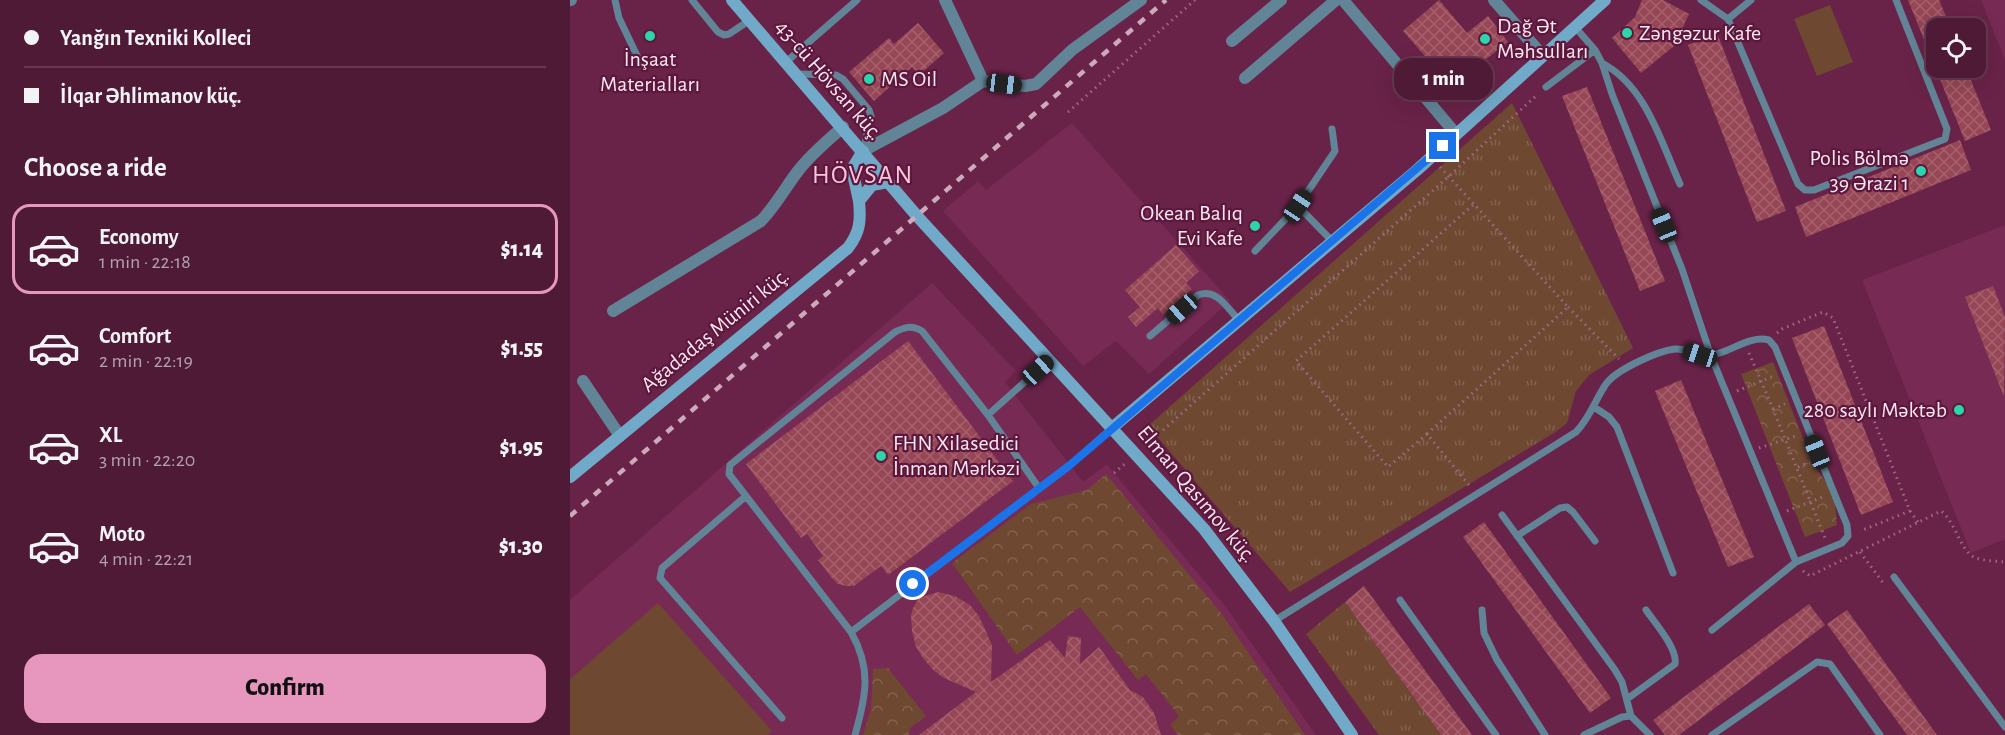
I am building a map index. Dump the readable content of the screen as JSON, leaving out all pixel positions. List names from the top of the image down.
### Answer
{
  "streets": {
    "street": ["43-cü Hövsan küç.", "Ağadadaş Müniri küç.", "Elman Qasımov küç."]
  },
  "crossings": [
    ["43-cü Hövsan küç.", "Ağadadaş Müniri küç."],
    ["43-cü Hövsan küç.", "Elman Qasımov küç."]
  ],
  "districts": ["HÖVSAN"],
  "places": [
    "Zəngəzur Kafe",
    "İnşaat Materialları",
    "Dağ Ət Məhsulları",
    "MS Oil",
    "Polis Bölmə 39 Ərazi 1",
    "Okean Balıq Evi Kafe",
    "280 saylı Məktəb",
    "FHN Xilasedici İnman Mərkəzi"
  ],
  "page": {
    "banner": ["Yanğın Texniki Kolleci", "İlqar Əhlimanov küç."],
    "bubble": "1 min",
    "heading": "Choose a ride",
    "list": [
      {
        "name": "Economy",
        "note": "1 min · 22:18",
        "value": "$1.14"
      },
      {
        "name": "Comfort",
        "note": "2 min · 22:19",
        "value": "$1.55"
      },
      {
        "name": "XL",
        "note": "3 min · 22:20",
        "value": "$1.95"
      },
      {
        "name": "Moto",
        "note": "4 min · 22:21",
        "value": "$1.30"
      }
    ],
    "buttons": "Confirm"
  }
}
